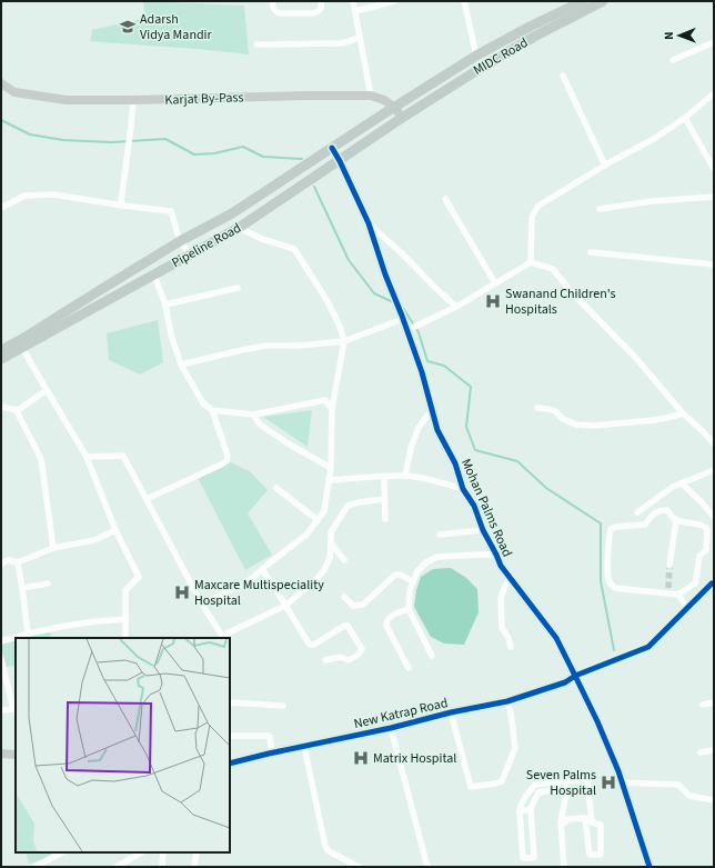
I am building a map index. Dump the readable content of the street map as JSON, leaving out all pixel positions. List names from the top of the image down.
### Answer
{
  "streets": {
    "main road": ["MIDC Road", "Pipeline Road"],
    "street": ["Karjat By-Pass", "Mohan Palms Road", "New Katrap Road"]
  },
  "crossings": [
    ["MIDC Road", "Karjat By-Pass"],
    ["MIDC Road", "Pipeline Road"],
    ["Karjat By-Pass", "Pipeline Road"],
    ["Mohan Palms Road", "New Katrap Road"]
  ],
  "places": {
    "school or university": ["Adarsh Vidya Mandir"],
    "hospital": [
      "Swanand Children's Hospitals",
      "Maxcare Multispeciality Hospital",
      "Matrix Hospital",
      "Seven Palms Hospital"
    ]
  },
  "north": "left"
}
